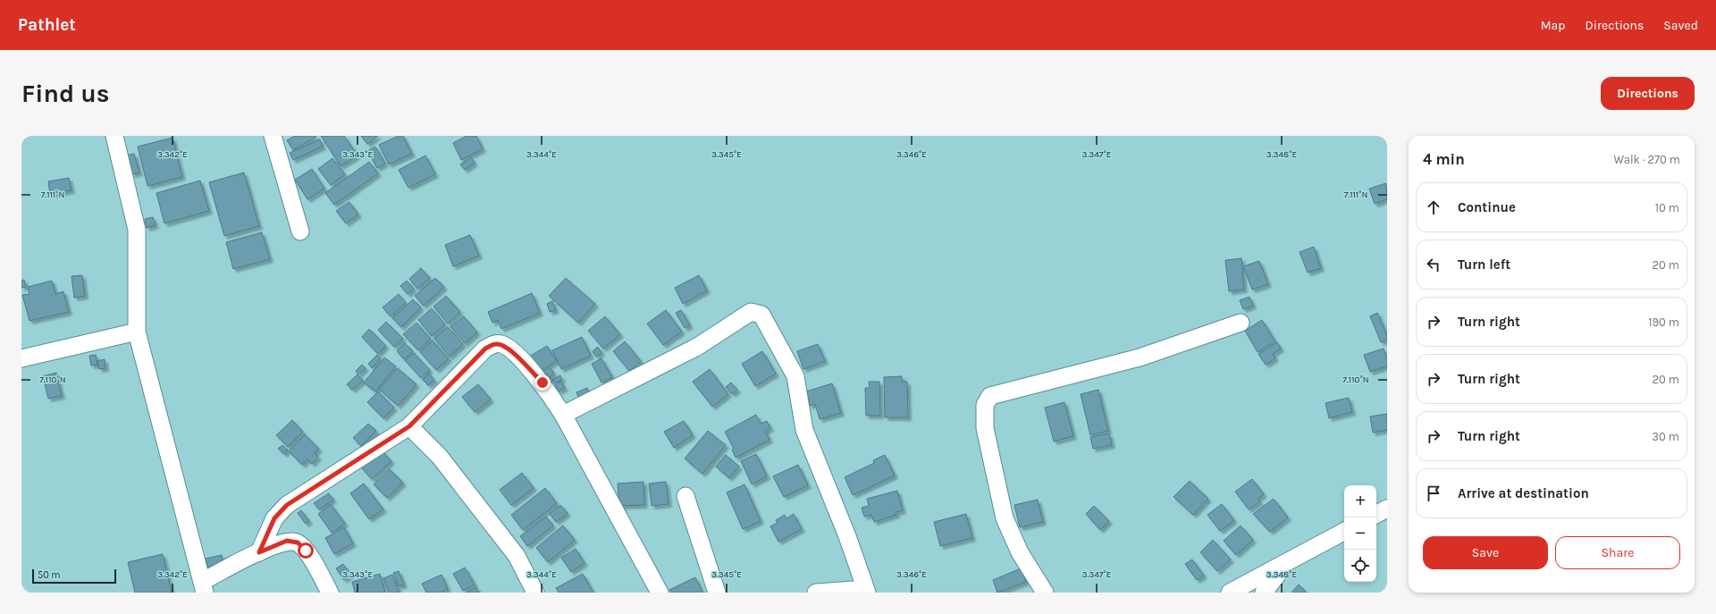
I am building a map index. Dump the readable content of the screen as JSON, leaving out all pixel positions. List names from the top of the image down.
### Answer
{
  "scale_bar": "50 m",
  "page": {
    "header": "Pathlet",
    "nav": ["Map", "Directions", "Saved"],
    "buttons": [
      "Directions",
      ["Save", "Share"]
    ],
    "title": "Find us",
    "heading": ["4 min", "Walk · 270 m"],
    "list": [
      ["Continue", "10 m"],
      ["Turn left", "20 m"],
      ["Turn right", "190 m"],
      ["Turn right", "20 m"],
      ["Turn right", "30 m"],
      "Arrive at destination"
    ],
    "map_buttons": ["+", "−"],
    "scale": "50 m"
  },
  "coordinates": [
    "3.342°E",
    "3.343°E",
    "3.344°E",
    "3.345°E",
    "3.346°E",
    "3.347°E",
    "3.348°E",
    "7.111°N",
    "7.110°N"
  ]
}
